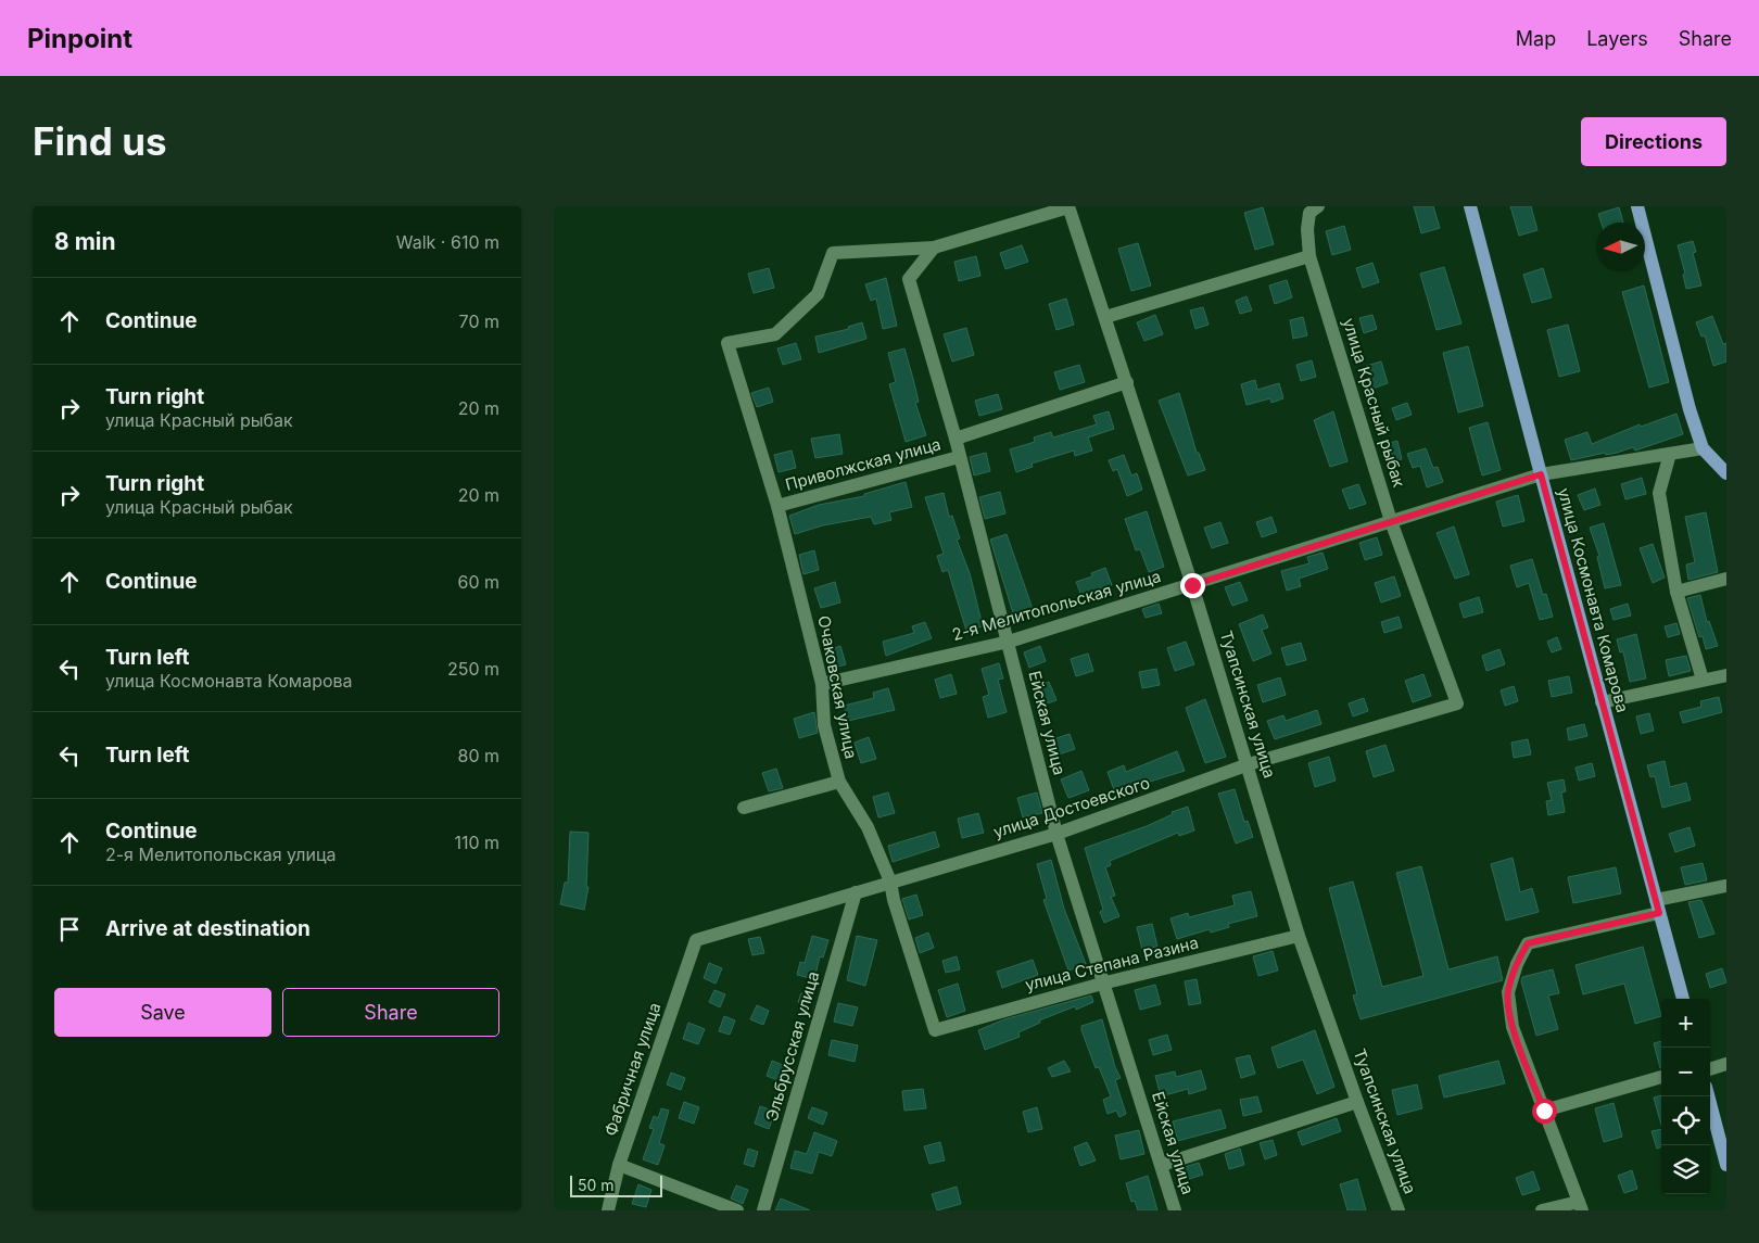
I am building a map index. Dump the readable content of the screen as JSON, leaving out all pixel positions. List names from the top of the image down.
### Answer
{
  "streets": {
    "main road": ["улица Космонавта Комарова"],
    "street": [
      "улица Красный рыбак",
      "Приволжская улица",
      "2-я Мелитопольская улица",
      "Очаковская улица",
      "Туапсинская улица",
      "Ейская улица",
      "улица Достоевского",
      "улица Степана Разина",
      "Эльбрусская улица",
      "Фабричная улица"
    ]
  },
  "crossings": [
    ["улица Красный рыбак", "2-я Мелитопольская улица"],
    ["улица Красный рыбак", "улица Достоевского"],
    ["Приволжская улица", "Очаковская улица"],
    ["Приволжская улица", "Ейская улица"],
    ["улица Космонавта Комарова", "2-я Мелитопольская улица"],
    ["2-я Мелитопольская улица", "Очаковская улица"],
    ["2-я Мелитопольская улица", "Туапсинская улица"],
    ["2-я Мелитопольская улица", "Ейская улица"],
    ["Очаковская улица", "Ейская улица"],
    ["Очаковская улица", "улица Достоевского"],
    ["Очаковская улица", "улица Степана Разина"],
    ["Туапсинская улица", "улица Достоевского"],
    ["Туапсинская улица", "улица Степана Разина"],
    ["Ейская улица", "улица Достоевского"],
    ["Ейская улица", "улица Степана Разина"],
    ["улица Достоевского", "Эльбрусская улица"],
    ["улица Достоевского", "Фабричная улица"]
  ],
  "scale_bar": "50 m",
  "north": "left",
  "page": {
    "header": "Pinpoint",
    "nav": ["Map", "Layers", "Share"],
    "buttons": [
      "Directions",
      ["Save", "Share"]
    ],
    "title": "Find us",
    "heading": ["8 min", "Walk · 610 m"],
    "list": [
      ["Continue", "70 m"],
      ["Turn right", "улица Красный рыбак", "20 m"],
      ["Turn right", "улица Красный рыбак", "20 m"],
      ["Continue", "60 m"],
      ["Turn left", "улица Космонавта Комарова", "250 m"],
      ["Turn left", "80 m"],
      ["Continue", "2-я Мелитопольская улица", "110 m"],
      "Arrive at destination"
    ],
    "map_buttons": ["+", "−"],
    "scale": "50 m"
  }
}
